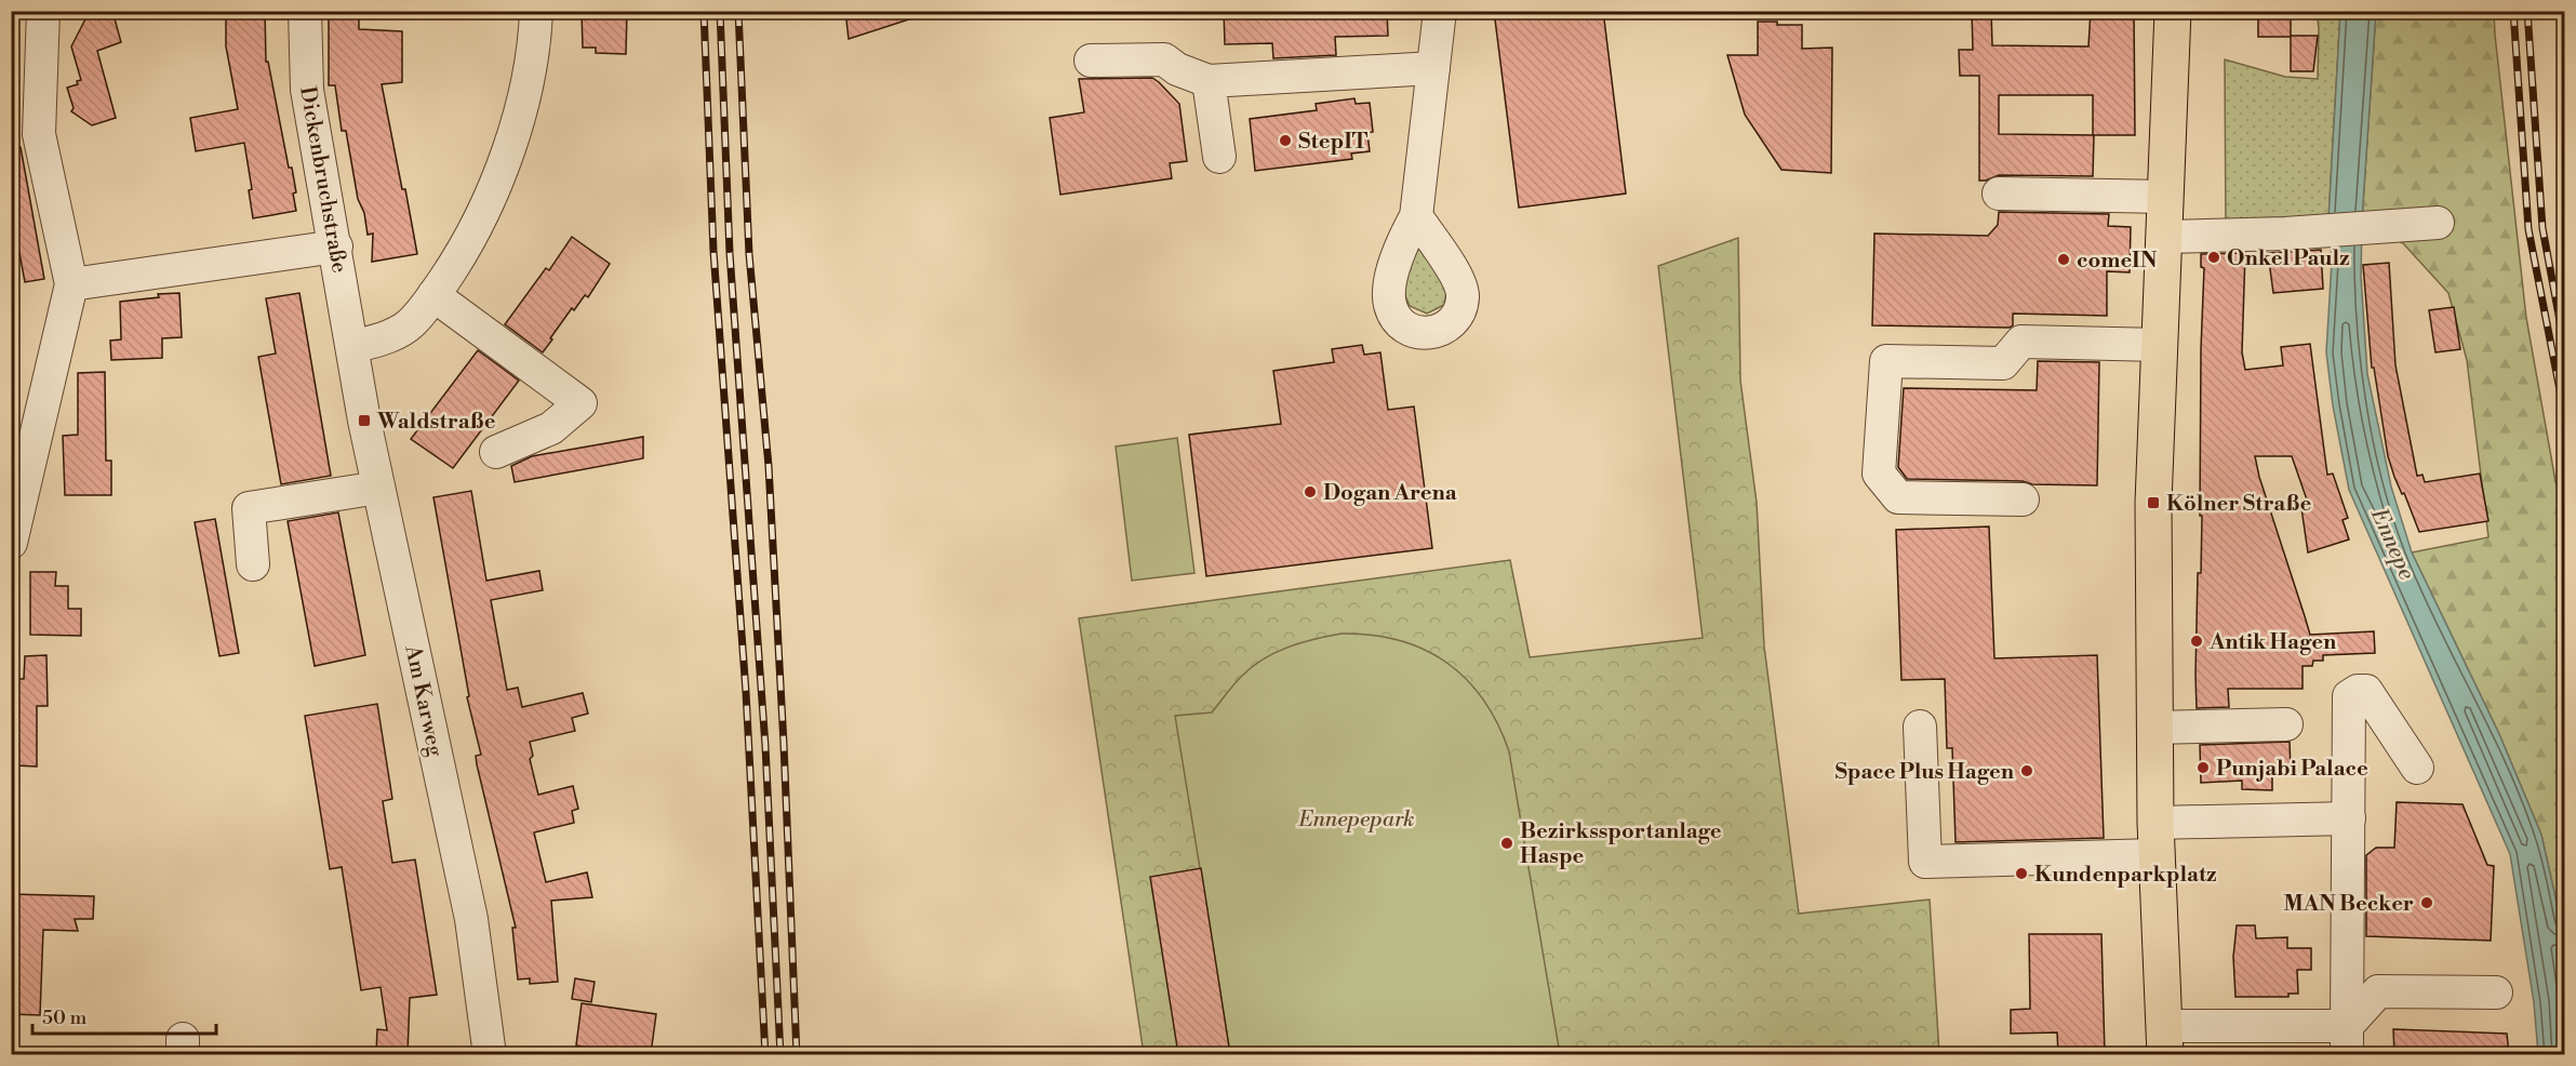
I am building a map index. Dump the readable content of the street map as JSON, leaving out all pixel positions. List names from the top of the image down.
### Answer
{
  "streets": {
    "street": ["Dickenbruchstraße", "Am Karweg"]
  },
  "crossings": [
    ["Dickenbruchstraße", "Am Karweg"]
  ],
  "water": ["Ennepe"],
  "parks": ["Ennepepark"],
  "places": {
    "other": [
      "StepIT",
      "Onkel Paulz",
      "comeIN",
      "Dogan Arena",
      "Antik Hagen",
      "Punjabi Palace",
      "Space Plus Hagen",
      "Bezirkssportanlage Haspe",
      "Kundenparkplatz",
      "MAN Becker"
    ],
    "transit": ["Waldstraße", "Kölner Straße"]
  },
  "scale_bar": "50 m"
}
